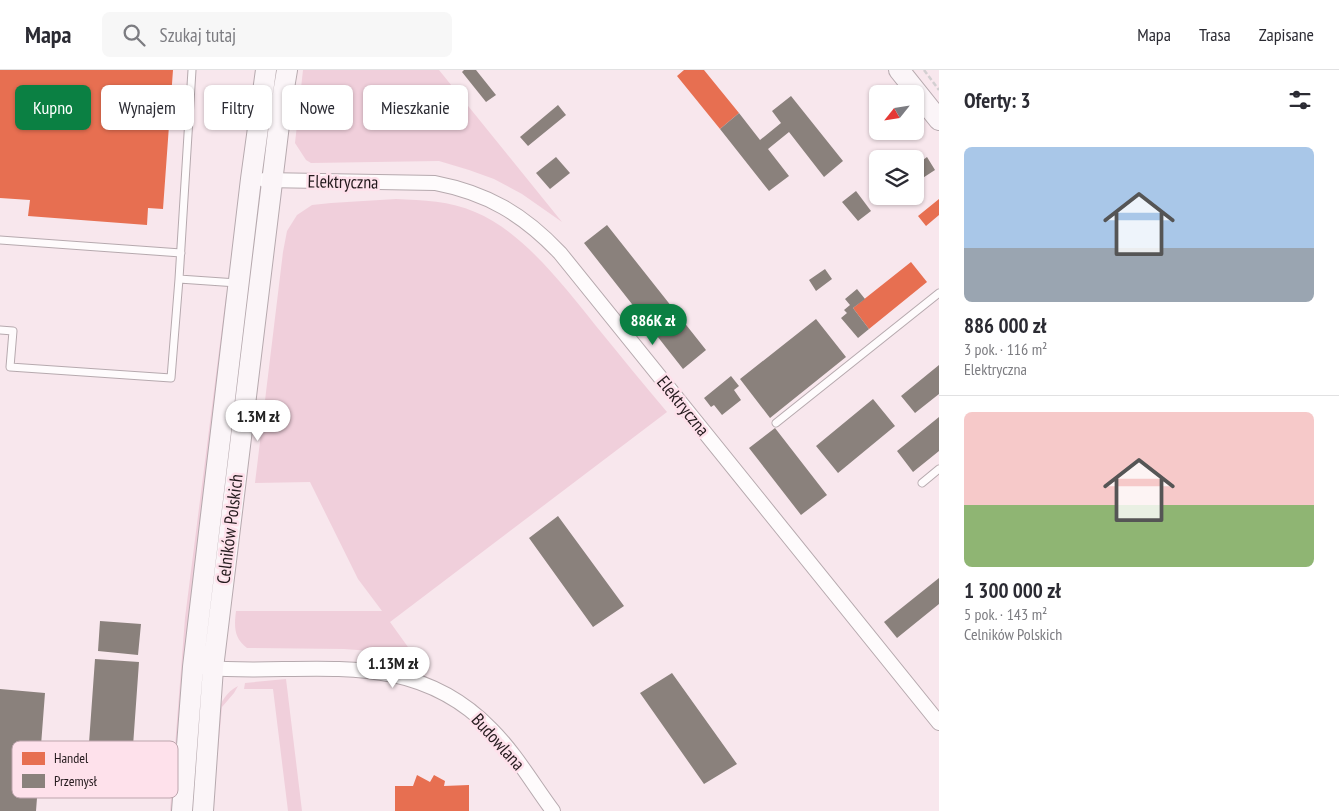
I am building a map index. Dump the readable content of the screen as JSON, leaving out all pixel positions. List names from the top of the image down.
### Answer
{
  "streets": {
    "street": ["Elektryczna", "Celników Polskich", "Budowlana"]
  },
  "crossings": [
    ["Elektryczna", "Celników Polskich"],
    ["Celników Polskich", "Budowlana"]
  ],
  "legend": ["Handel", "Przemysł"],
  "north": "bottom left",
  "page": {
    "header": "Mapa",
    "search": "Szukaj tutaj",
    "nav": ["Mapa", "Trasa", "Zapisane"],
    "heading": "Oferty: 3",
    "chip": [
      "Kupno",
      "Wynajem",
      "Filtry",
      "Nowe",
      "Mieszkanie"
    ],
    "list": [
      {
        "name": "886 000 zł",
        "note": "3 pok. · 116 m² · Elektryczna"
      },
      {
        "name": "1 300 000 zł",
        "note": "5 pok. · 143 m² · Celników Polskich"
      }
    ],
    "price": ["886K zł", "1.3M zł", "1.13M zł"]
  }
}
